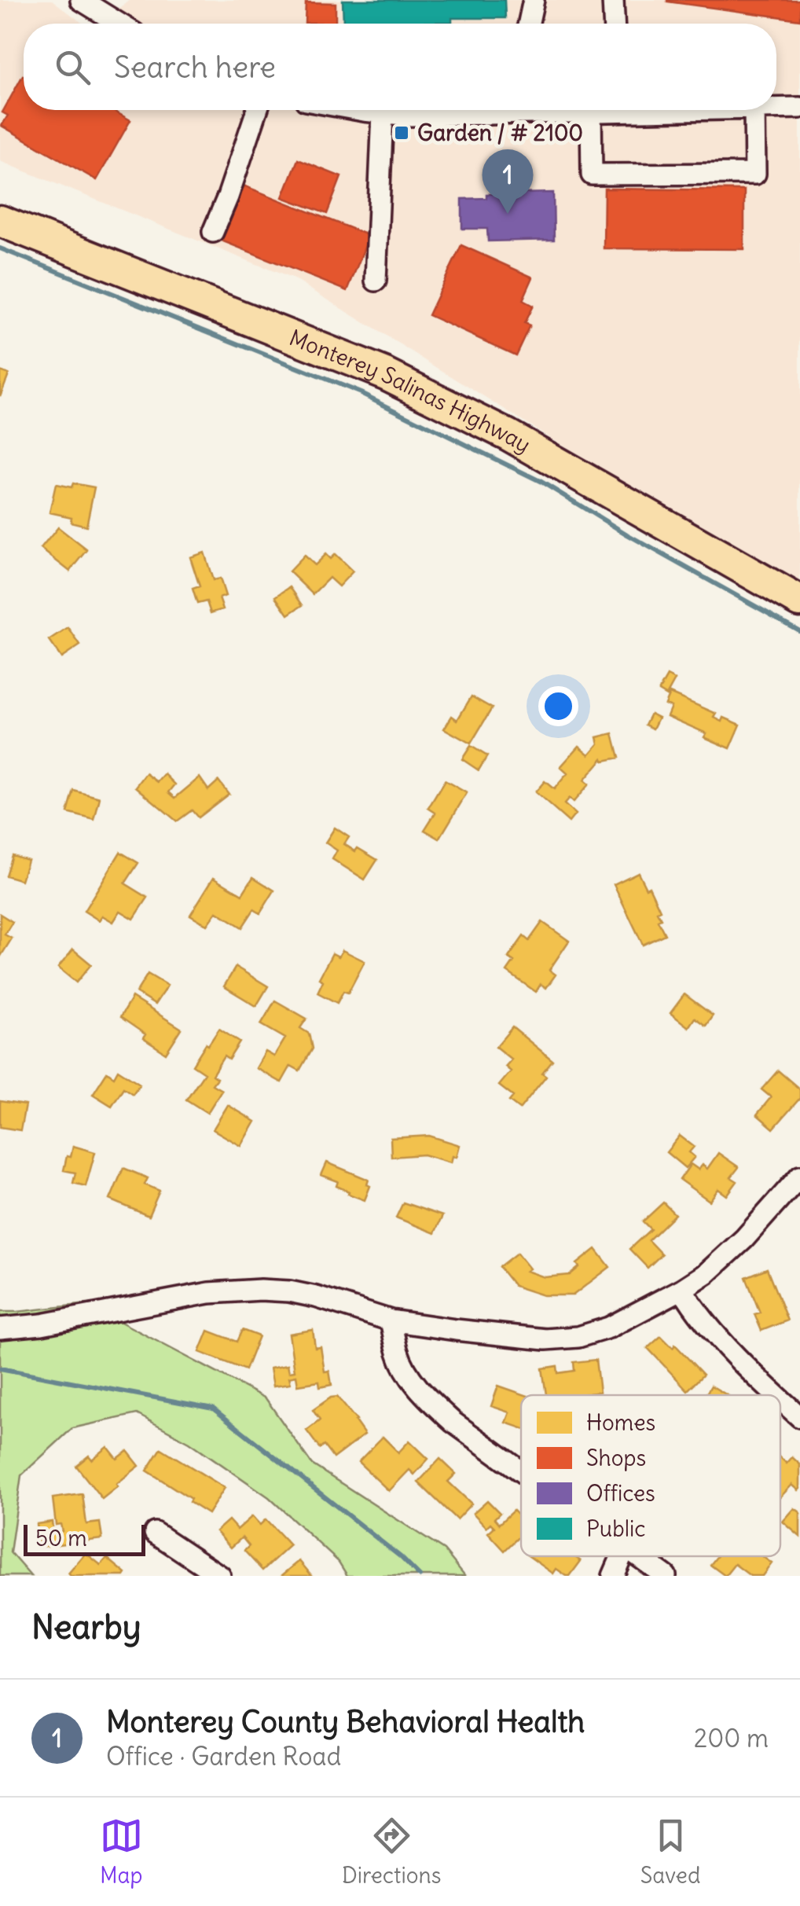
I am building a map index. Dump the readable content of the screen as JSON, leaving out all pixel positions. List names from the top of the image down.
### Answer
{
  "streets": {
    "highway": ["Monterey Salinas Highway"]
  },
  "places": {
    "transit": ["Garden / # 2100"]
  },
  "legend": [
    "Homes",
    "Shops",
    "Offices",
    "Public"
  ],
  "scale_bar": "50 m",
  "page": {
    "search": "Search here",
    "pins": "1",
    "scale": "50 m",
    "heading": "Nearby",
    "list": [
      {
        "mark": "1",
        "name": "Monterey County Behavioral Health",
        "note": "Office · Garden Road",
        "value": "200 m"
      }
    ],
    "nav": ["Map", "Directions", "Saved"]
  }
}
